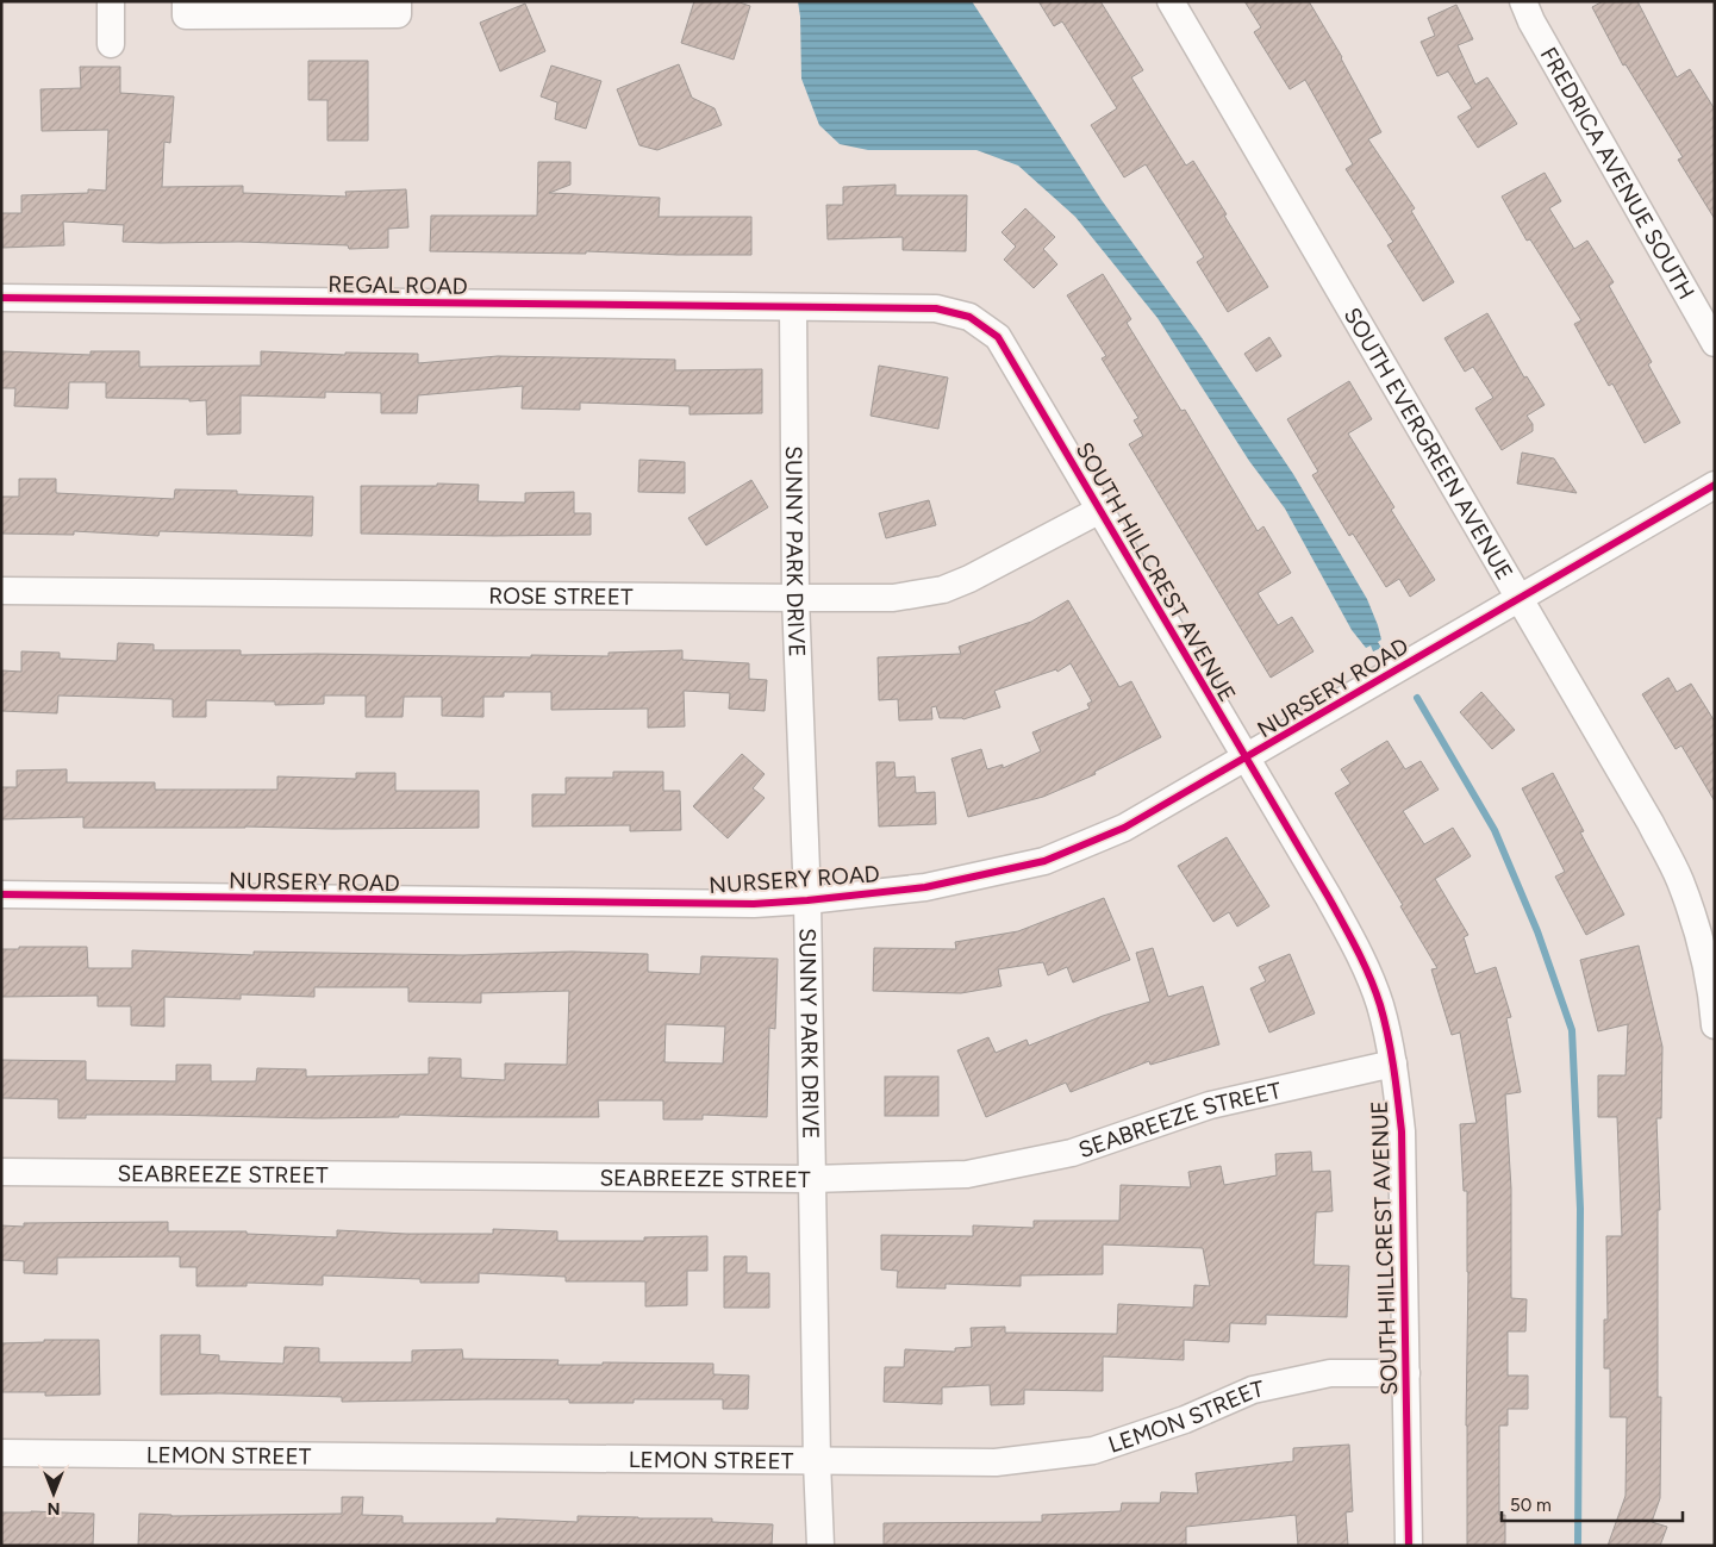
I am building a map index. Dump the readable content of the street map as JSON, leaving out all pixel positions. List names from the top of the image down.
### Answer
{
  "streets": {
    "street": [
      "FREDRICA AVENUE SOUTH",
      "REGAL ROAD",
      "SOUTH EVERGREEN AVENUE",
      "SUNNY PARK DRIVE",
      "SOUTH HILLCREST AVENUE",
      "ROSE STREET",
      "NURSERY ROAD",
      "SEABREEZE STREET",
      "LEMON STREET"
    ]
  },
  "crossings": [
    ["REGAL ROAD", "SUNNY PARK DRIVE"],
    ["REGAL ROAD", "SOUTH HILLCREST AVENUE"],
    ["SOUTH EVERGREEN AVENUE", "NURSERY ROAD"],
    ["SUNNY PARK DRIVE", "SOUTH HILLCREST AVENUE"],
    ["SUNNY PARK DRIVE", "ROSE STREET"],
    ["SUNNY PARK DRIVE", "NURSERY ROAD"],
    ["SUNNY PARK DRIVE", "SEABREEZE STREET"],
    ["SUNNY PARK DRIVE", "LEMON STREET"],
    ["SOUTH HILLCREST AVENUE", "ROSE STREET"],
    ["SOUTH HILLCREST AVENUE", "NURSERY ROAD"],
    ["SOUTH HILLCREST AVENUE", "SEABREEZE STREET"],
    ["SOUTH HILLCREST AVENUE", "LEMON STREET"]
  ],
  "scale_bar": "50 m",
  "north": "bottom"
}
